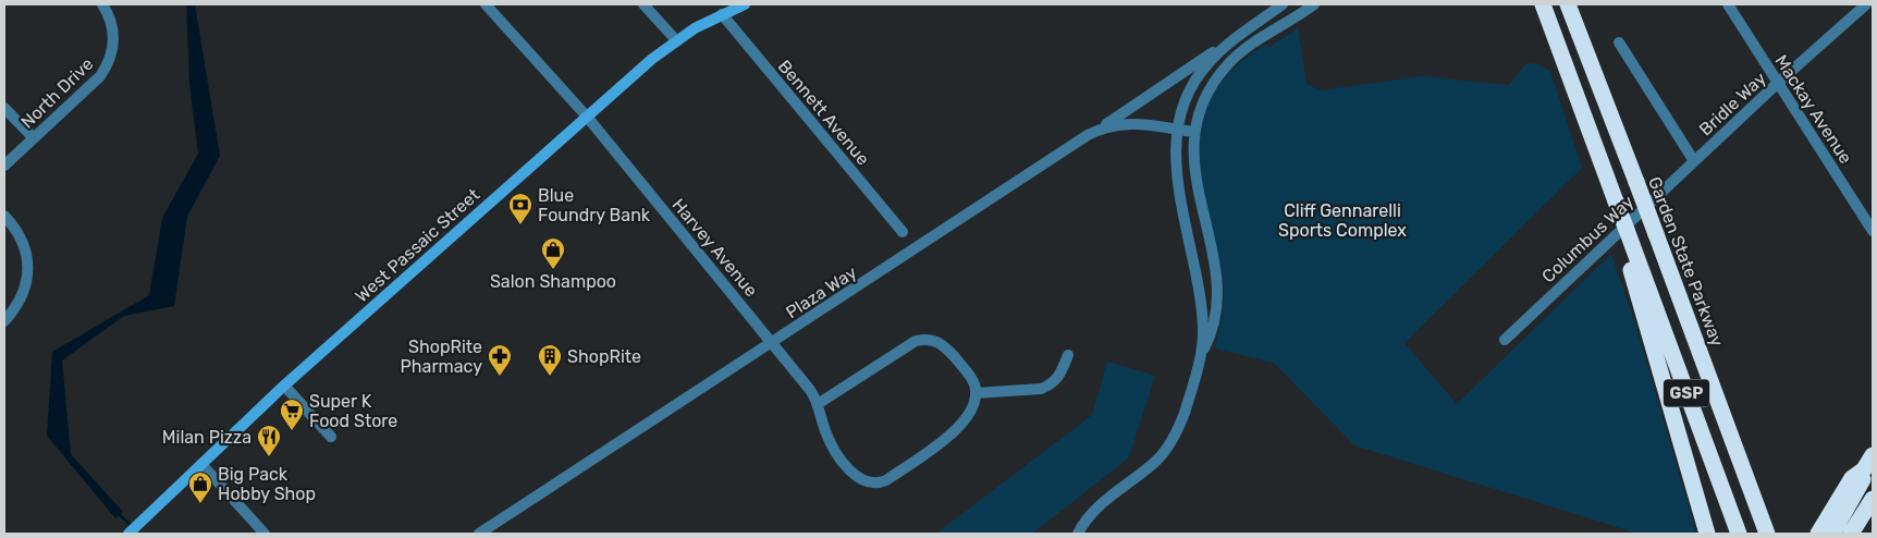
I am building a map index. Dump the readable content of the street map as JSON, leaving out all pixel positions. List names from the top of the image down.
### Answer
{
  "streets": {
    "highway": ["Garden State Parkway", "GSP"],
    "main road": ["West Passaic Street"],
    "street": [
      "North Drive",
      "Bridle Way",
      "Mackay Avenue",
      "Bennett Avenue",
      "Columbus Way",
      "Harvey Avenue",
      "Plaza Way"
    ]
  },
  "crossings": [
    ["Bridle Way", "Mackay Avenue"],
    ["Bridle Way", "Columbus Way"],
    ["Bennett Avenue", "West Passaic Street"],
    ["West Passaic Street", "Harvey Avenue"],
    ["Harvey Avenue", "Plaza Way"]
  ],
  "parks": ["Cliff Gennarelli Sports Complex"],
  "places": {
    "bank": ["Blue Foundry Bank"],
    "shop": ["Salon Shampoo", "Big Pack Hobby Shop"],
    "pharmacy": ["ShopRite Pharmacy"],
    "building": ["ShopRite"],
    "supermarket": ["Super K Food Store"],
    "restaurant": ["Milan Pizza"]
  }
}
